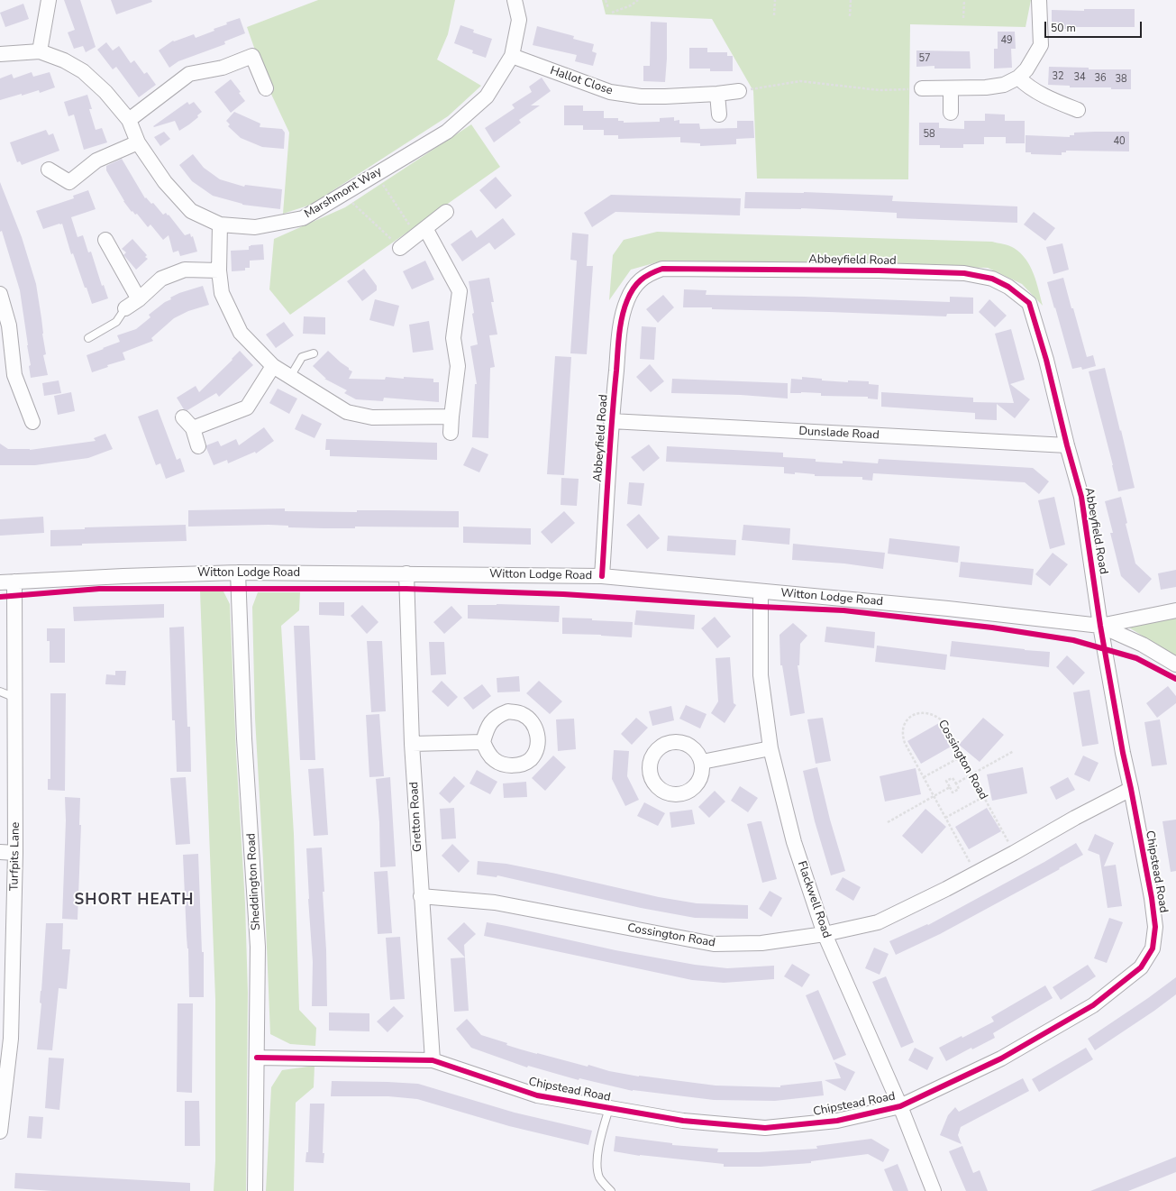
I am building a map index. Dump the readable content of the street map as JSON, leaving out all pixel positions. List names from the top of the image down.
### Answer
{
  "streets": {
    "street": [
      "Hallot Close",
      "Marshmont Way",
      "Abbeyfield Road",
      "Dunslade Road",
      "Witton Lodge Road",
      "Cossington Road",
      "Gretton Road",
      "Turfpits Lane",
      "Chipstead Road",
      "Sheddington Road",
      "Flackwell Road"
    ]
  },
  "crossings": [
    ["Hallot Close", "Marshmont Way"],
    ["Abbeyfield Road", "Dunslade Road"],
    ["Abbeyfield Road", "Witton Lodge Road"],
    ["Abbeyfield Road", "Chipstead Road"],
    ["Witton Lodge Road", "Gretton Road"],
    ["Witton Lodge Road", "Turfpits Lane"],
    ["Witton Lodge Road", "Chipstead Road"],
    ["Witton Lodge Road", "Sheddington Road"],
    ["Witton Lodge Road", "Flackwell Road"],
    ["Cossington Road", "Gretton Road"],
    ["Cossington Road", "Chipstead Road"],
    ["Cossington Road", "Flackwell Road"],
    ["Gretton Road", "Chipstead Road"],
    ["Chipstead Road", "Sheddington Road"],
    ["Chipstead Road", "Flackwell Road"]
  ],
  "districts": ["SHORT HEATH"],
  "house_numbers": [
    "49",
    "57",
    "32",
    "34",
    "36",
    "38",
    "58",
    "40"
  ],
  "scale_bar": "50 m"
}
